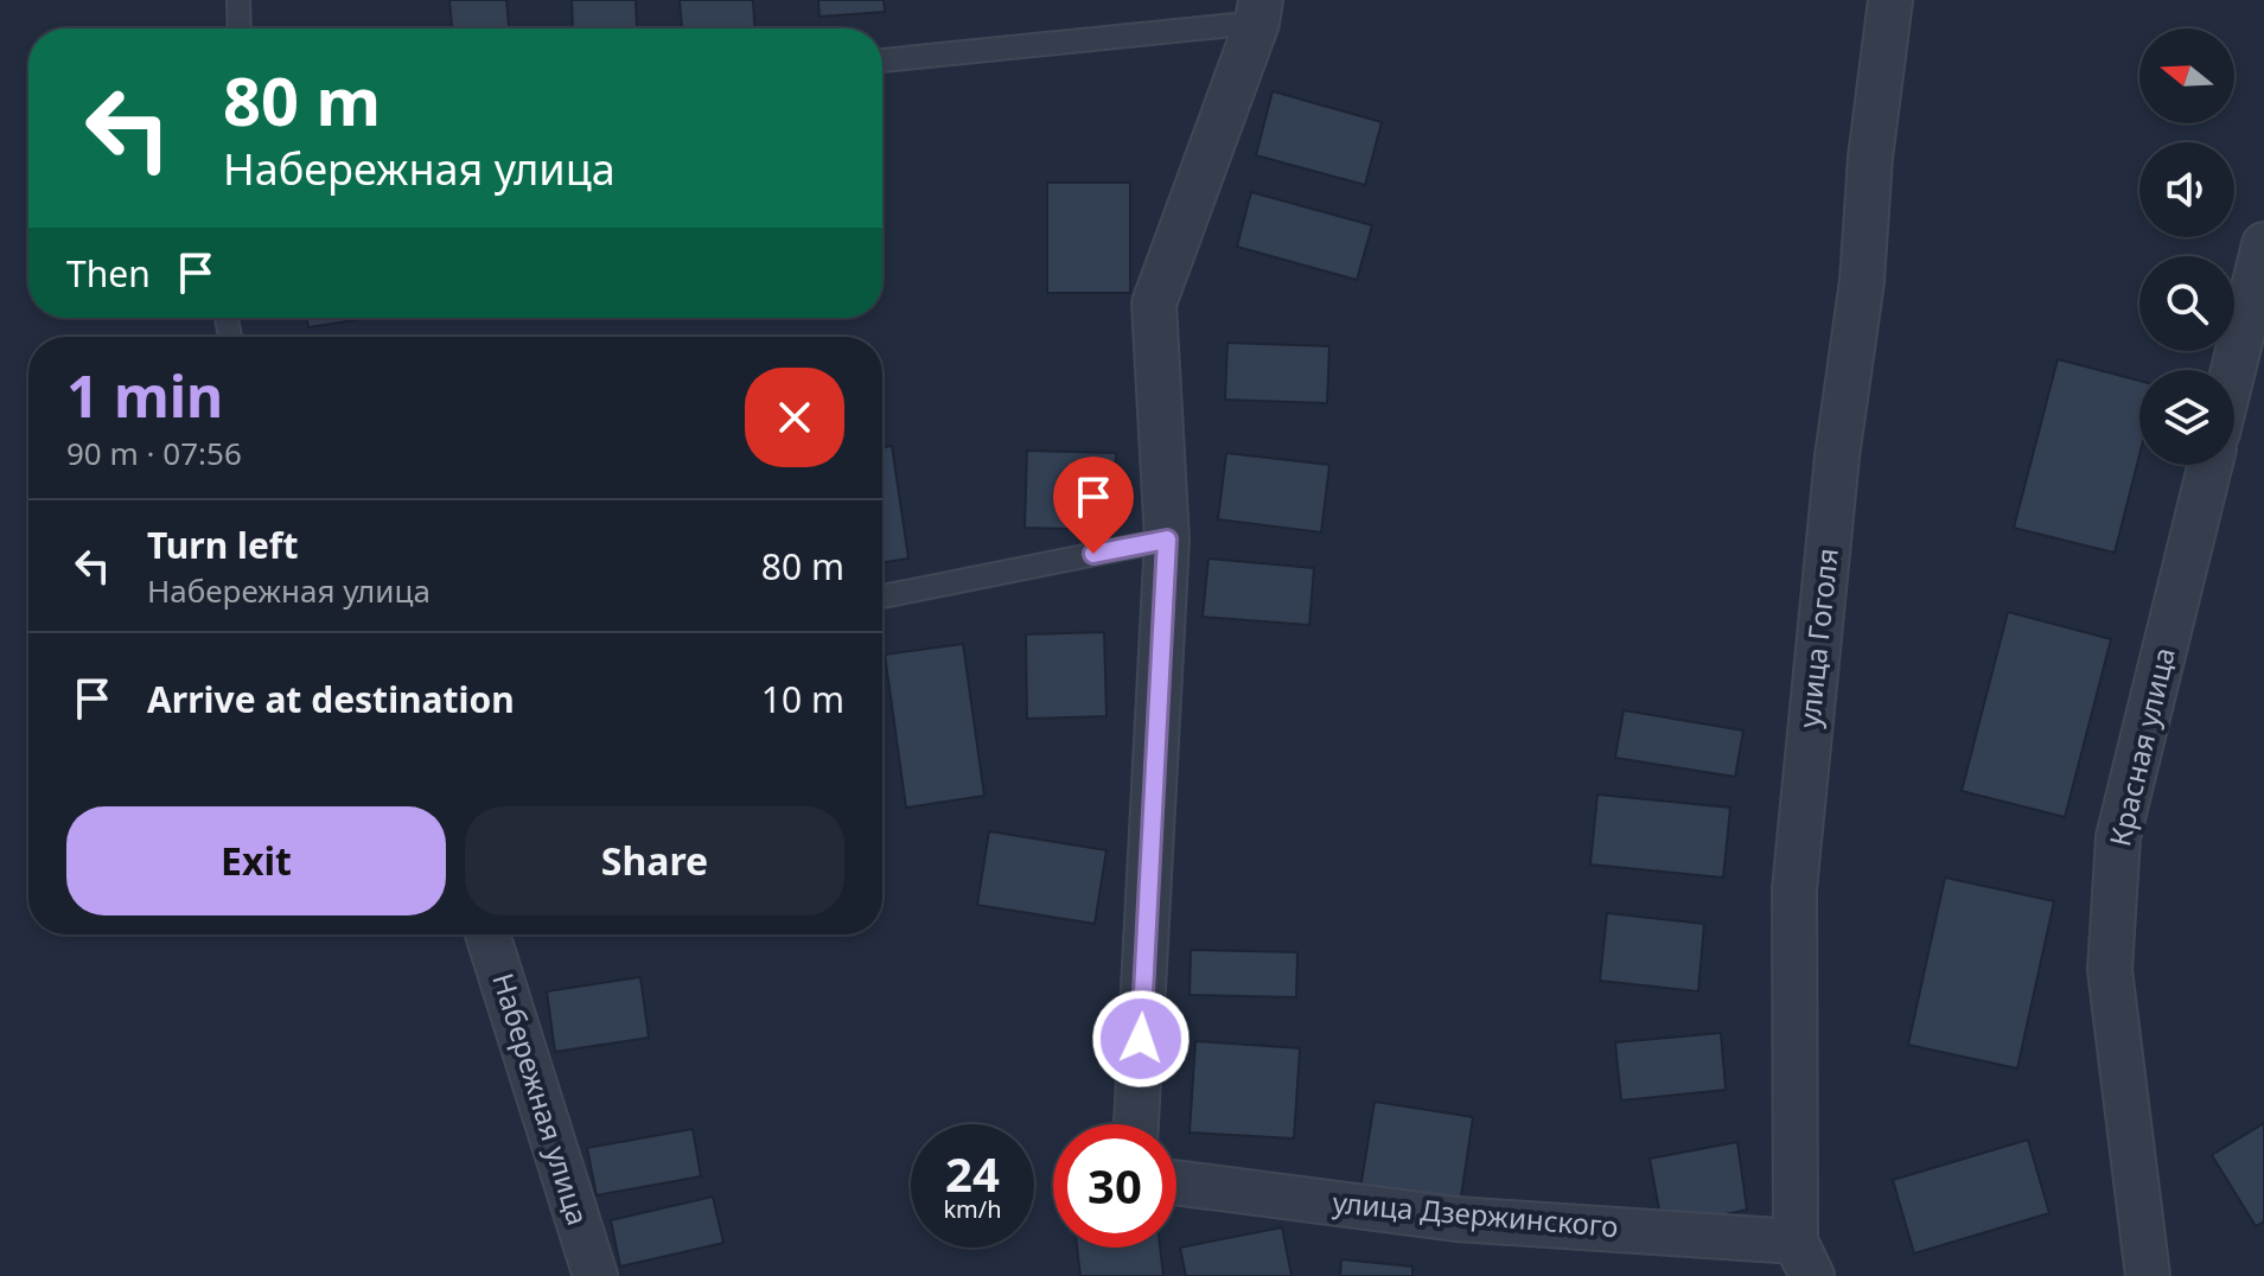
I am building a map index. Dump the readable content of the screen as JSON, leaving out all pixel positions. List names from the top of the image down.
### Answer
{
  "streets": {
    "street": [
      "улица Гоголя",
      "Красная улица",
      "Набережная улица",
      "улица Дзержинского"
    ]
  },
  "crossings": [
    ["улица Гоголя", "улица Дзержинского"]
  ],
  "north": "left",
  "page": {
    "turn": ["80 m", "Набережная улица"],
    "then": "Then",
    "heading": ["1 min", "90 m · 07:56"],
    "list": [
      {
        "name": "Turn left",
        "note": "Набережная улица",
        "value": "80 m"
      },
      {
        "name": "Arrive at destination",
        "value": "10 m"
      }
    ],
    "buttons": ["Exit", "Share"],
    "speed": "24 km/h",
    "limit": "30"
  }
}
